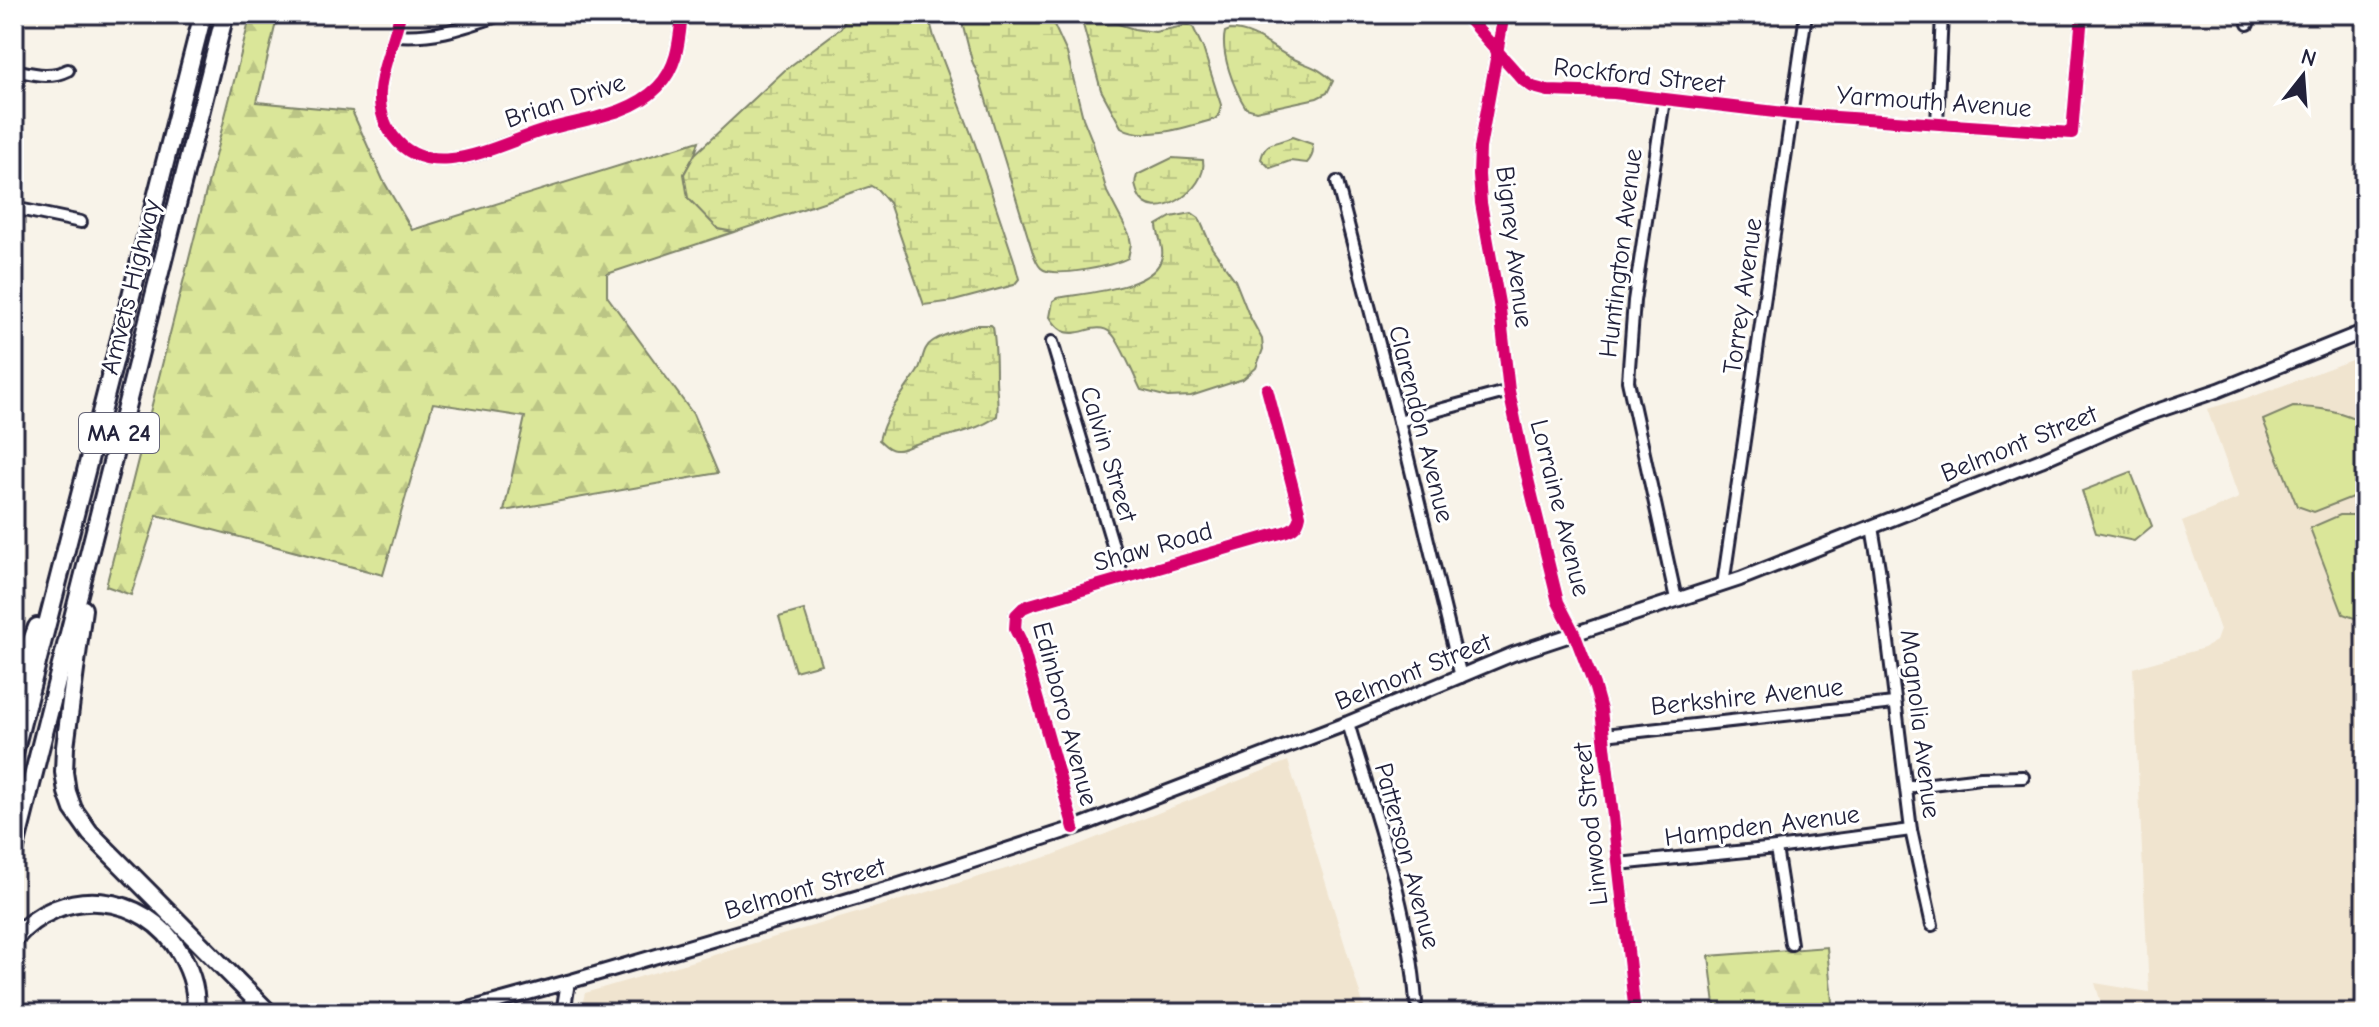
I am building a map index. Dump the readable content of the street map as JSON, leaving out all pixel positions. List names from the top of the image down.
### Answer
{
  "streets": {
    "highway": ["Amvets Highway", "MA 24"],
    "main road": ["Belmont Street"],
    "street": [
      "Rockford Street",
      "Brian Drive",
      "Yarmouth Avenue",
      "Bigney Avenue",
      "Huntington Avenue",
      "Torrey Avenue",
      "Clarendon Avenue",
      "Calvin Street",
      "Lorraine Avenue",
      "Shaw Road",
      "Berkshire Avenue",
      "Edinboro Avenue",
      "Magnolia Avenue",
      "Linwood Street",
      "Hampden Avenue",
      "Patterson Avenue"
    ]
  },
  "crossings": [
    ["Rockford Street", "Yarmouth Avenue"],
    ["Rockford Street", "Bigney Avenue"],
    ["Rockford Street", "Huntington Avenue"],
    ["Rockford Street", "Torrey Avenue"],
    ["Yarmouth Avenue", "Torrey Avenue"],
    ["Bigney Avenue", "Lorraine Avenue"],
    ["Huntington Avenue", "Belmont Street"],
    ["Torrey Avenue", "Belmont Street"],
    ["Clarendon Avenue", "Belmont Street"],
    ["Belmont Street", "Lorraine Avenue"],
    ["Belmont Street", "Edinboro Avenue"],
    ["Belmont Street", "Magnolia Avenue"],
    ["Belmont Street", "Linwood Street"],
    ["Belmont Street", "Patterson Avenue"],
    ["Calvin Street", "Shaw Road"],
    ["Lorraine Avenue", "Linwood Street"],
    ["Shaw Road", "Edinboro Avenue"],
    ["Berkshire Avenue", "Magnolia Avenue"],
    ["Berkshire Avenue", "Linwood Street"],
    ["Magnolia Avenue", "Hampden Avenue"],
    ["Linwood Street", "Hampden Avenue"]
  ],
  "north": "top"
}
